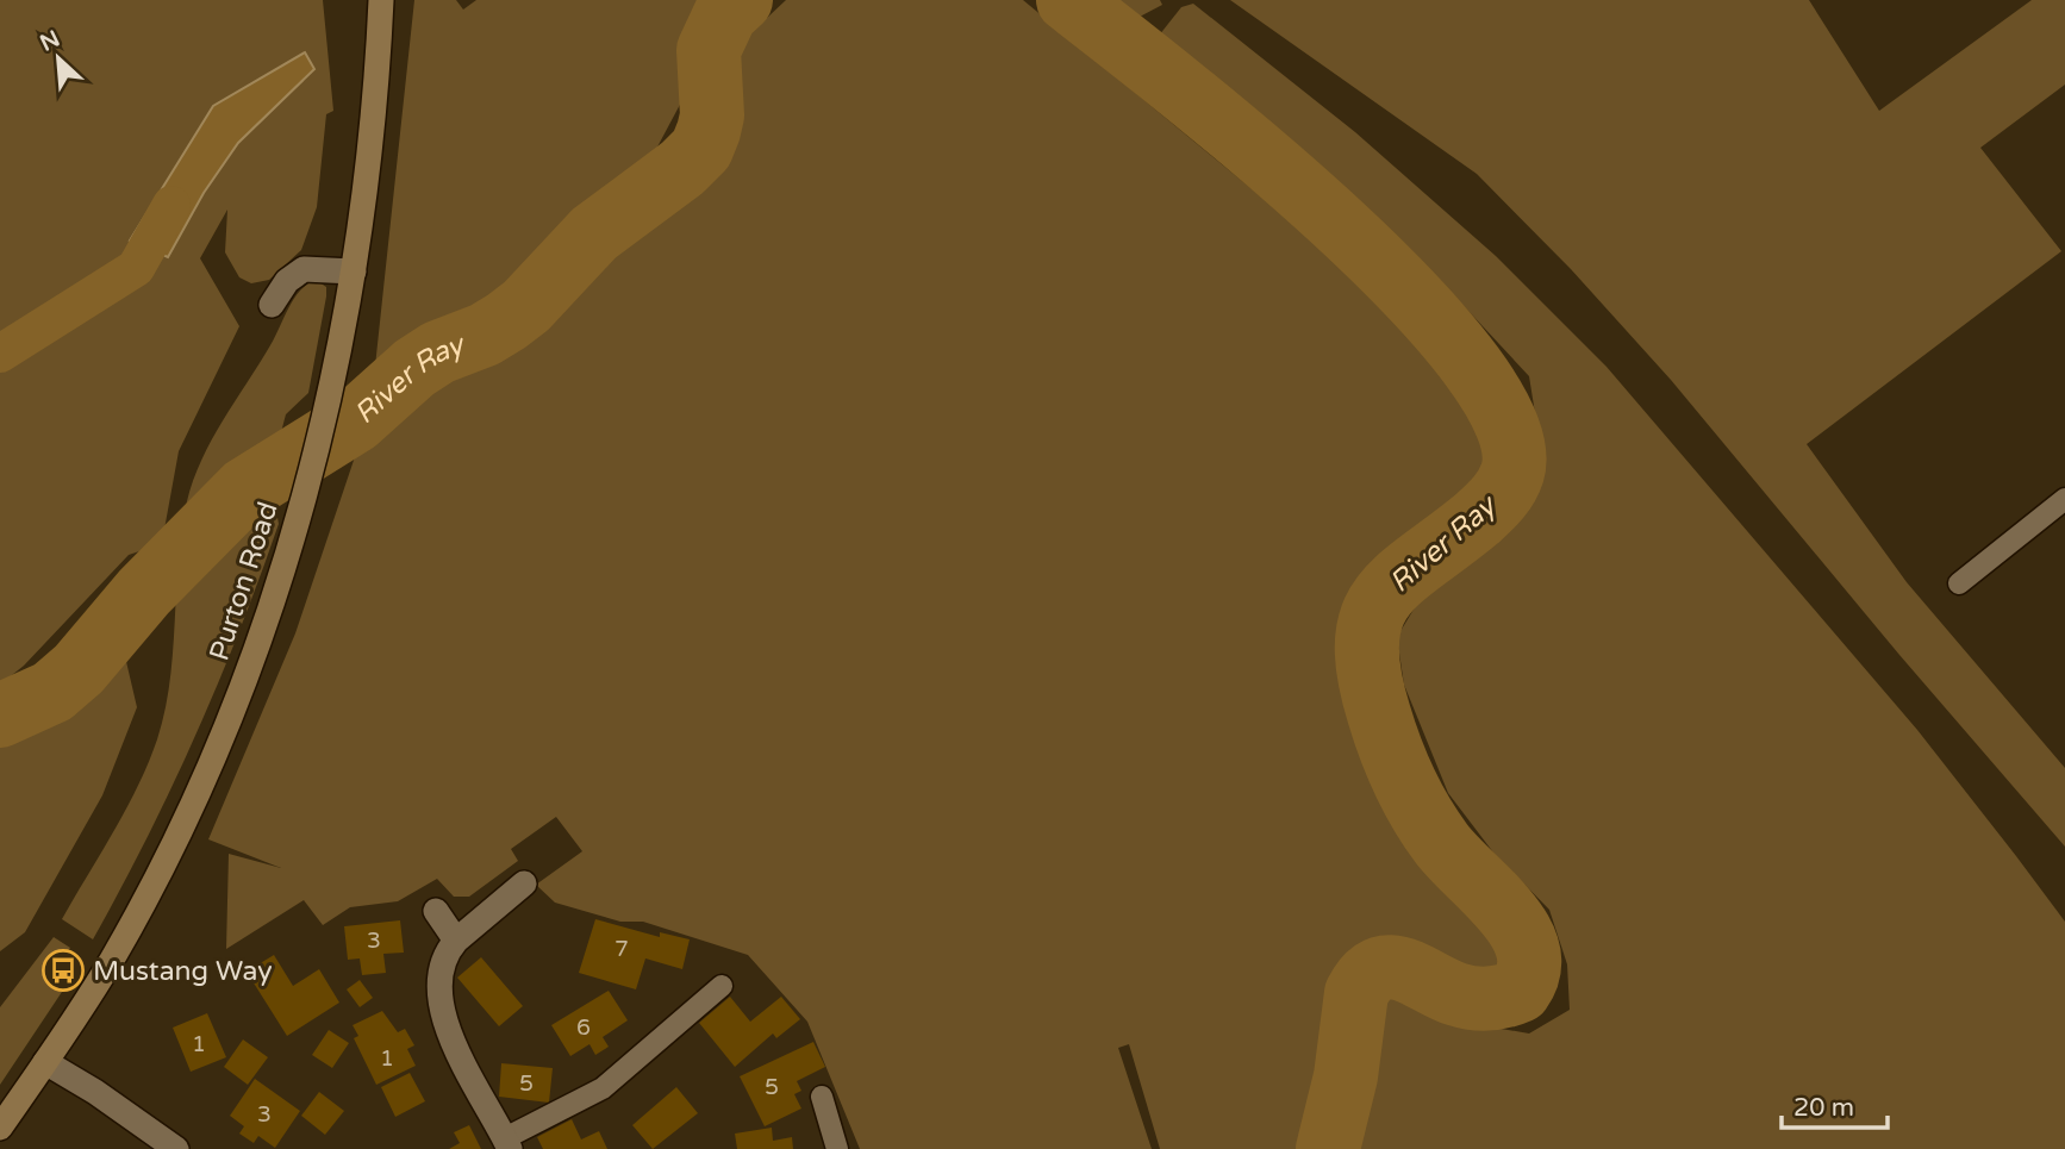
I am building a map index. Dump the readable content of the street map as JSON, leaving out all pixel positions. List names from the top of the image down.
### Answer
{
  "streets": {
    "main road": ["Purton Road"]
  },
  "water": ["River Ray"],
  "places": {
    "bus stop": ["Mustang Way"]
  },
  "house_numbers": [
    "3",
    "7",
    "6",
    "1",
    "1",
    "5",
    "5",
    "3"
  ],
  "scale_bar": "20 m",
  "north": "top left"
}
